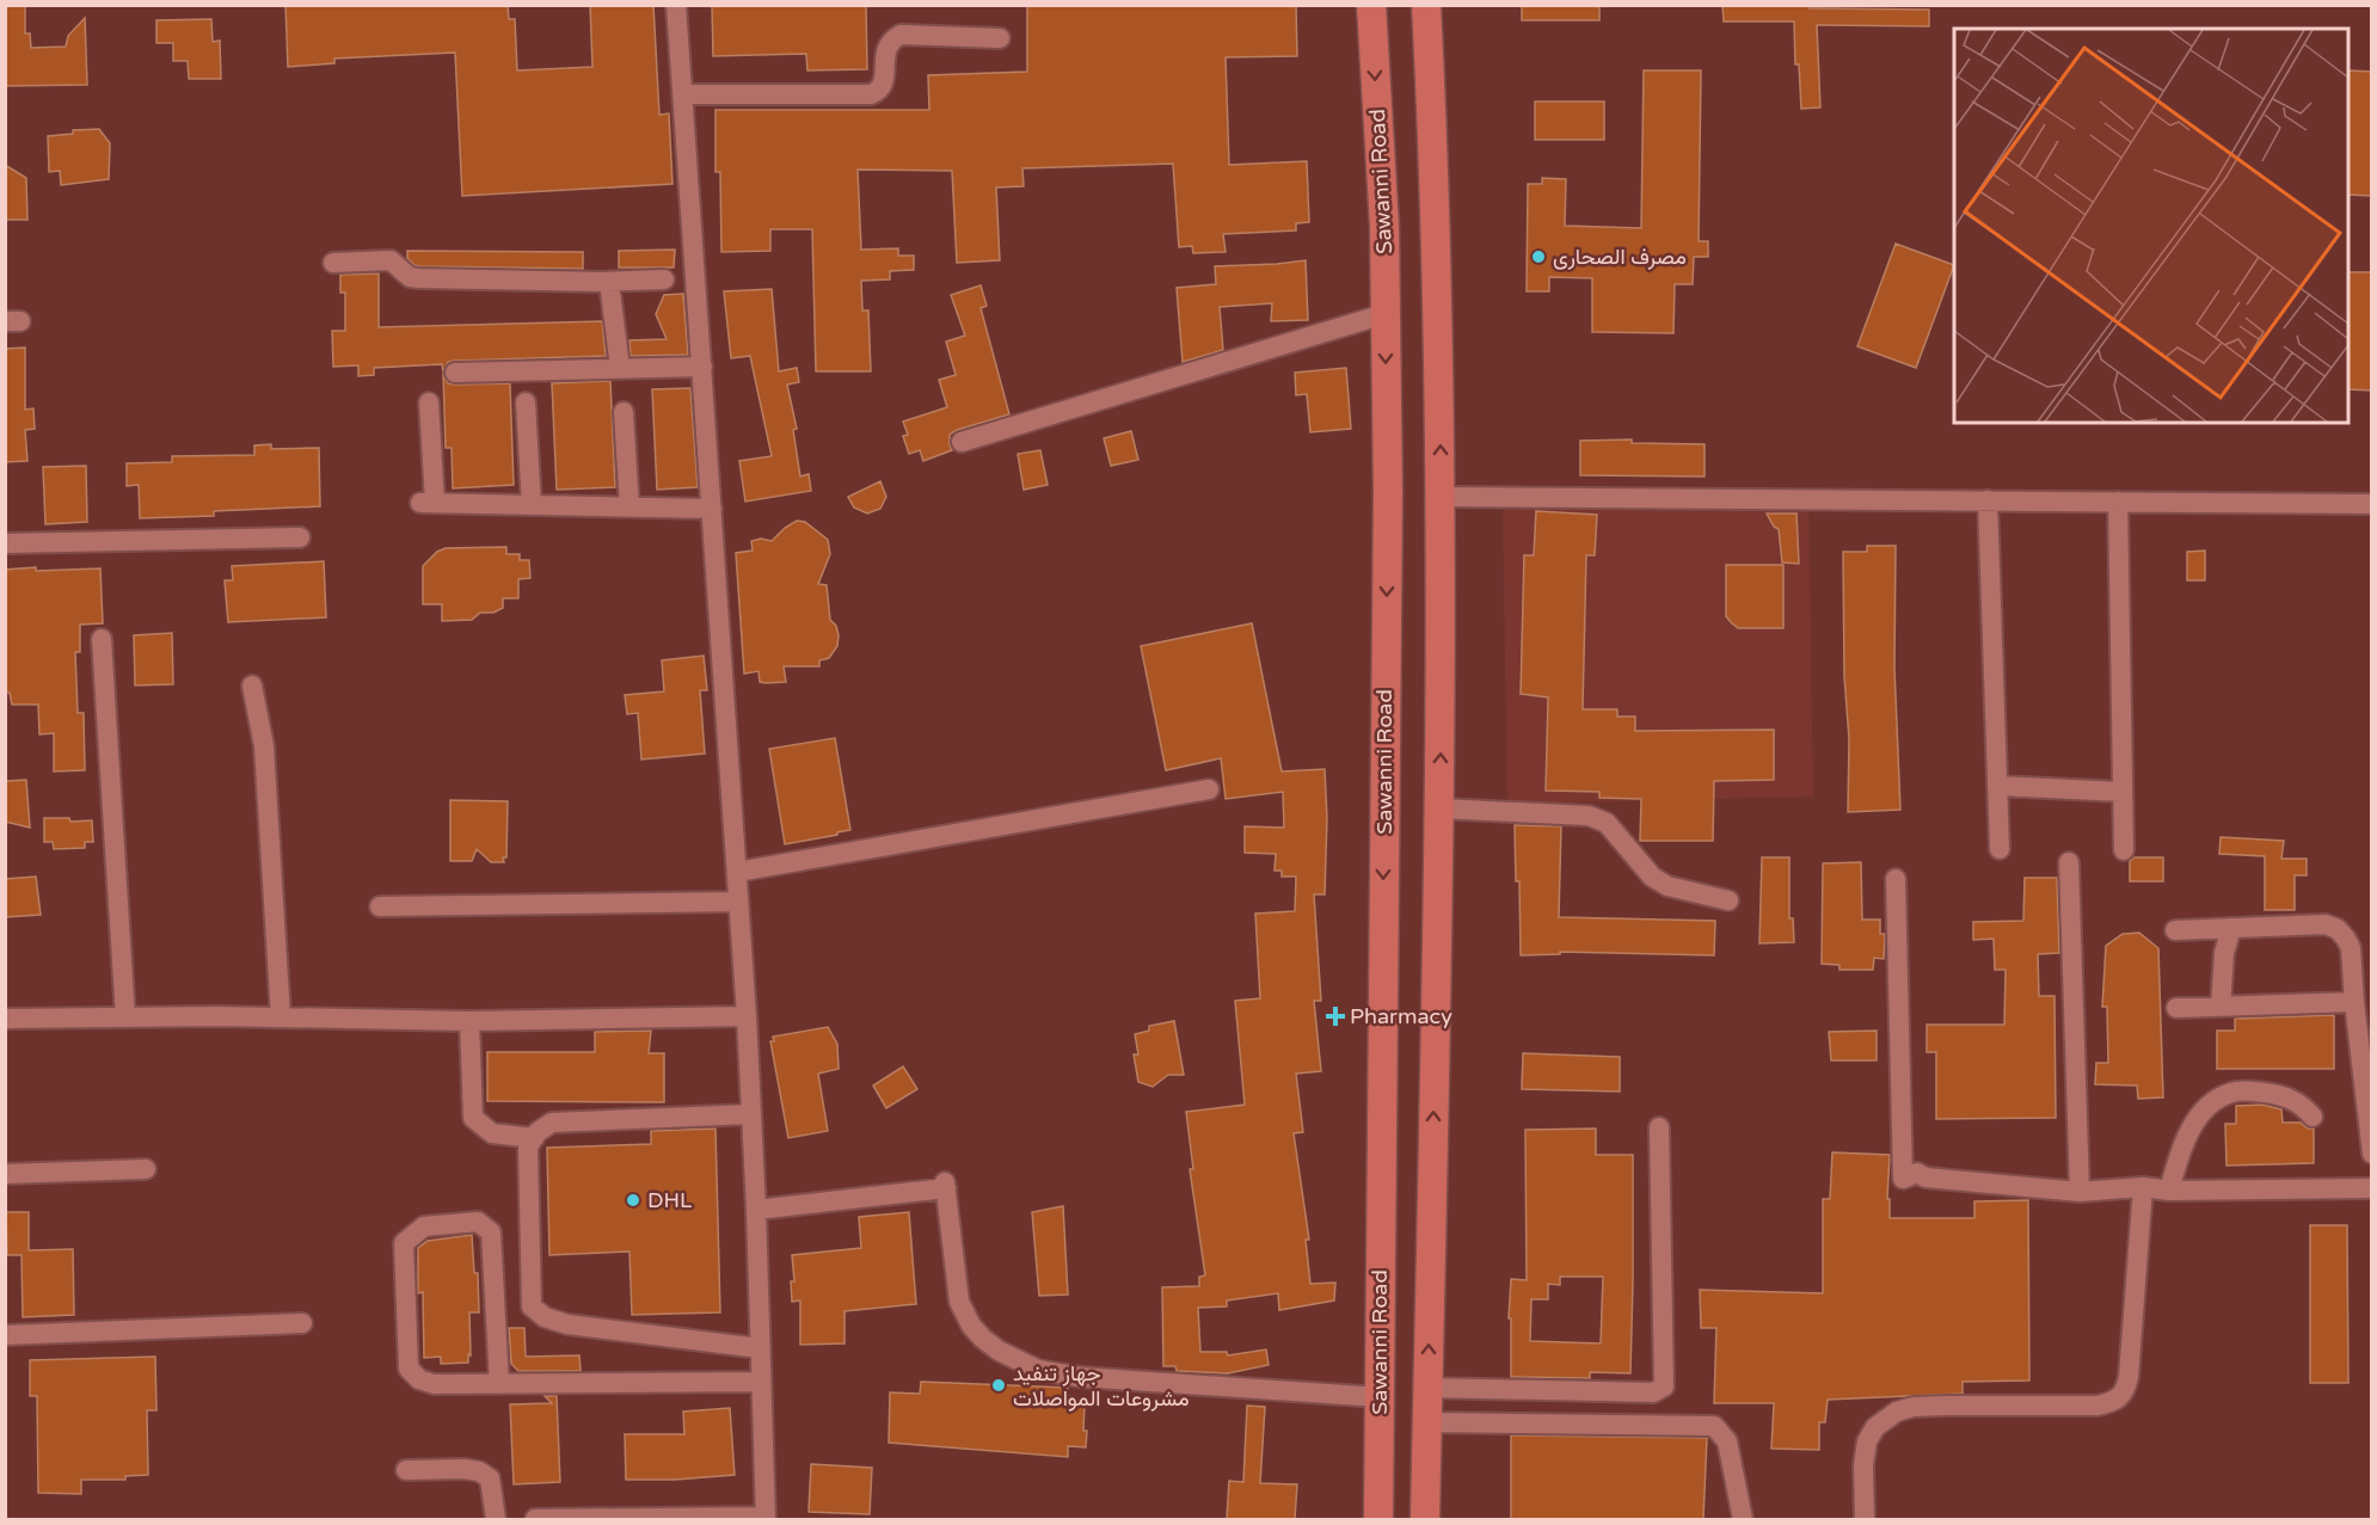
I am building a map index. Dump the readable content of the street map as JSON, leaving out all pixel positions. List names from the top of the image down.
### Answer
{
  "streets": {
    "highway": ["Sawanni Road"]
  },
  "places": {
    "other": ["مصرف الصحارى", "DHL", "جهاز تنفيد مشروعات المواصلات"],
    "health": ["Pharmacy"]
  }
}
